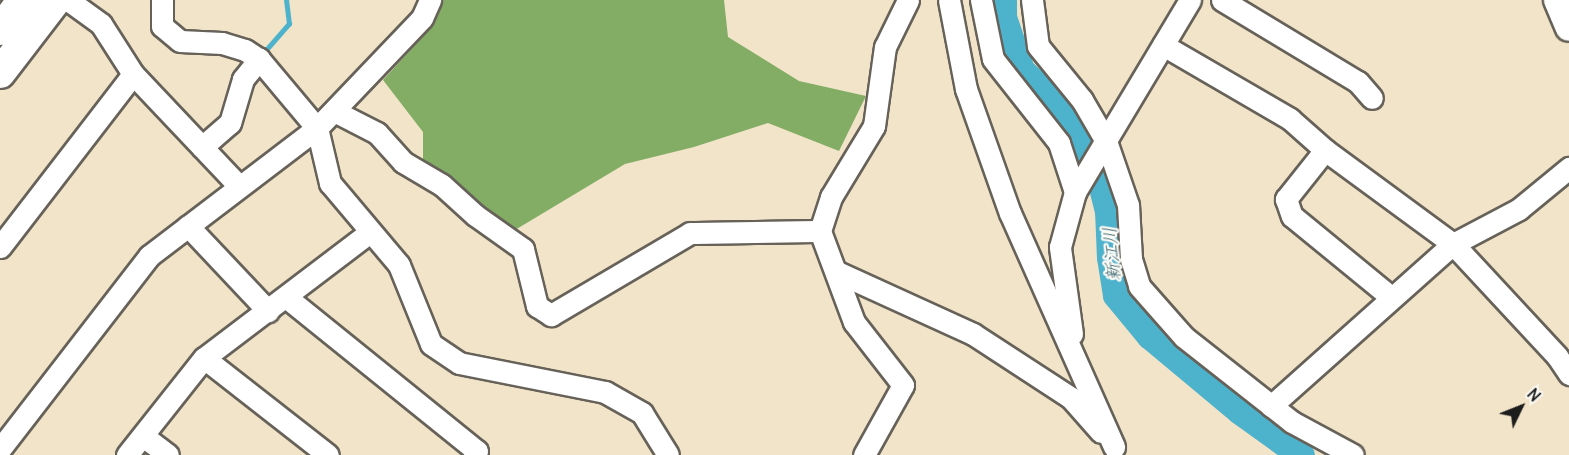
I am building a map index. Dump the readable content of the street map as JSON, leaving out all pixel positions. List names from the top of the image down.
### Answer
{
  "water": ["新江川"],
  "north": "top right"
}
